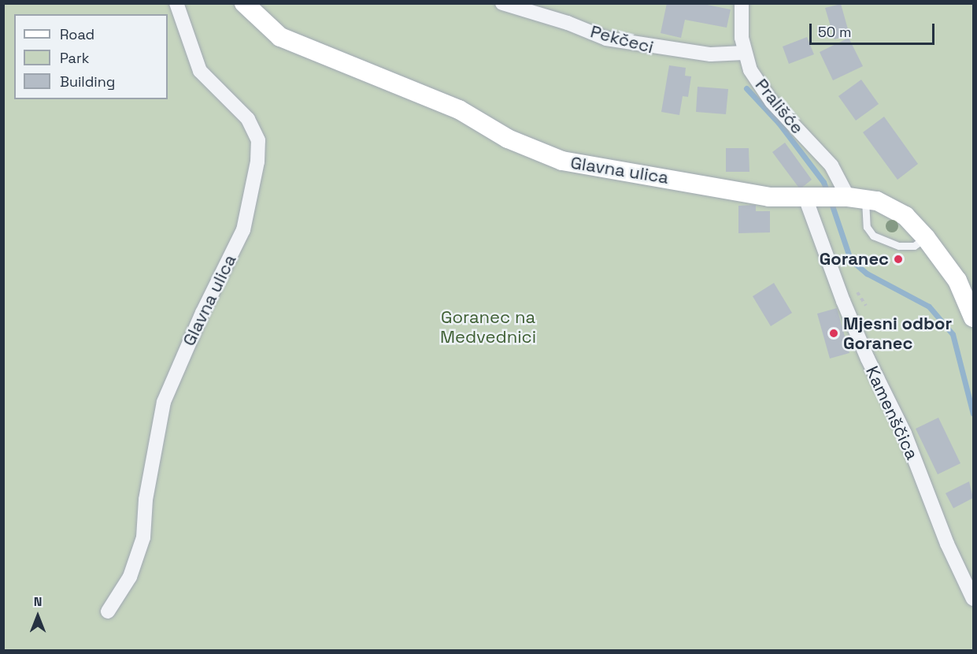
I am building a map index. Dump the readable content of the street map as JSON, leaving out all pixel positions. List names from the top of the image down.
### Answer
{
  "streets": {
    "street": [
      "Pekčeci",
      "Prališće",
      "Glavna ulica",
      "Kamenščica"
    ]
  },
  "crossings": [
    ["Pekčeci", "Prališće"],
    ["Prališće", "Glavna ulica"],
    ["Glavna ulica", "Kamenščica"]
  ],
  "parks": ["Goranec na Medvednici"],
  "places": ["Goranec", "Mjesni odbor Goranec"],
  "legend": ["Road", "Park", "Building"],
  "scale_bar": "50 m",
  "north": "top"
}
